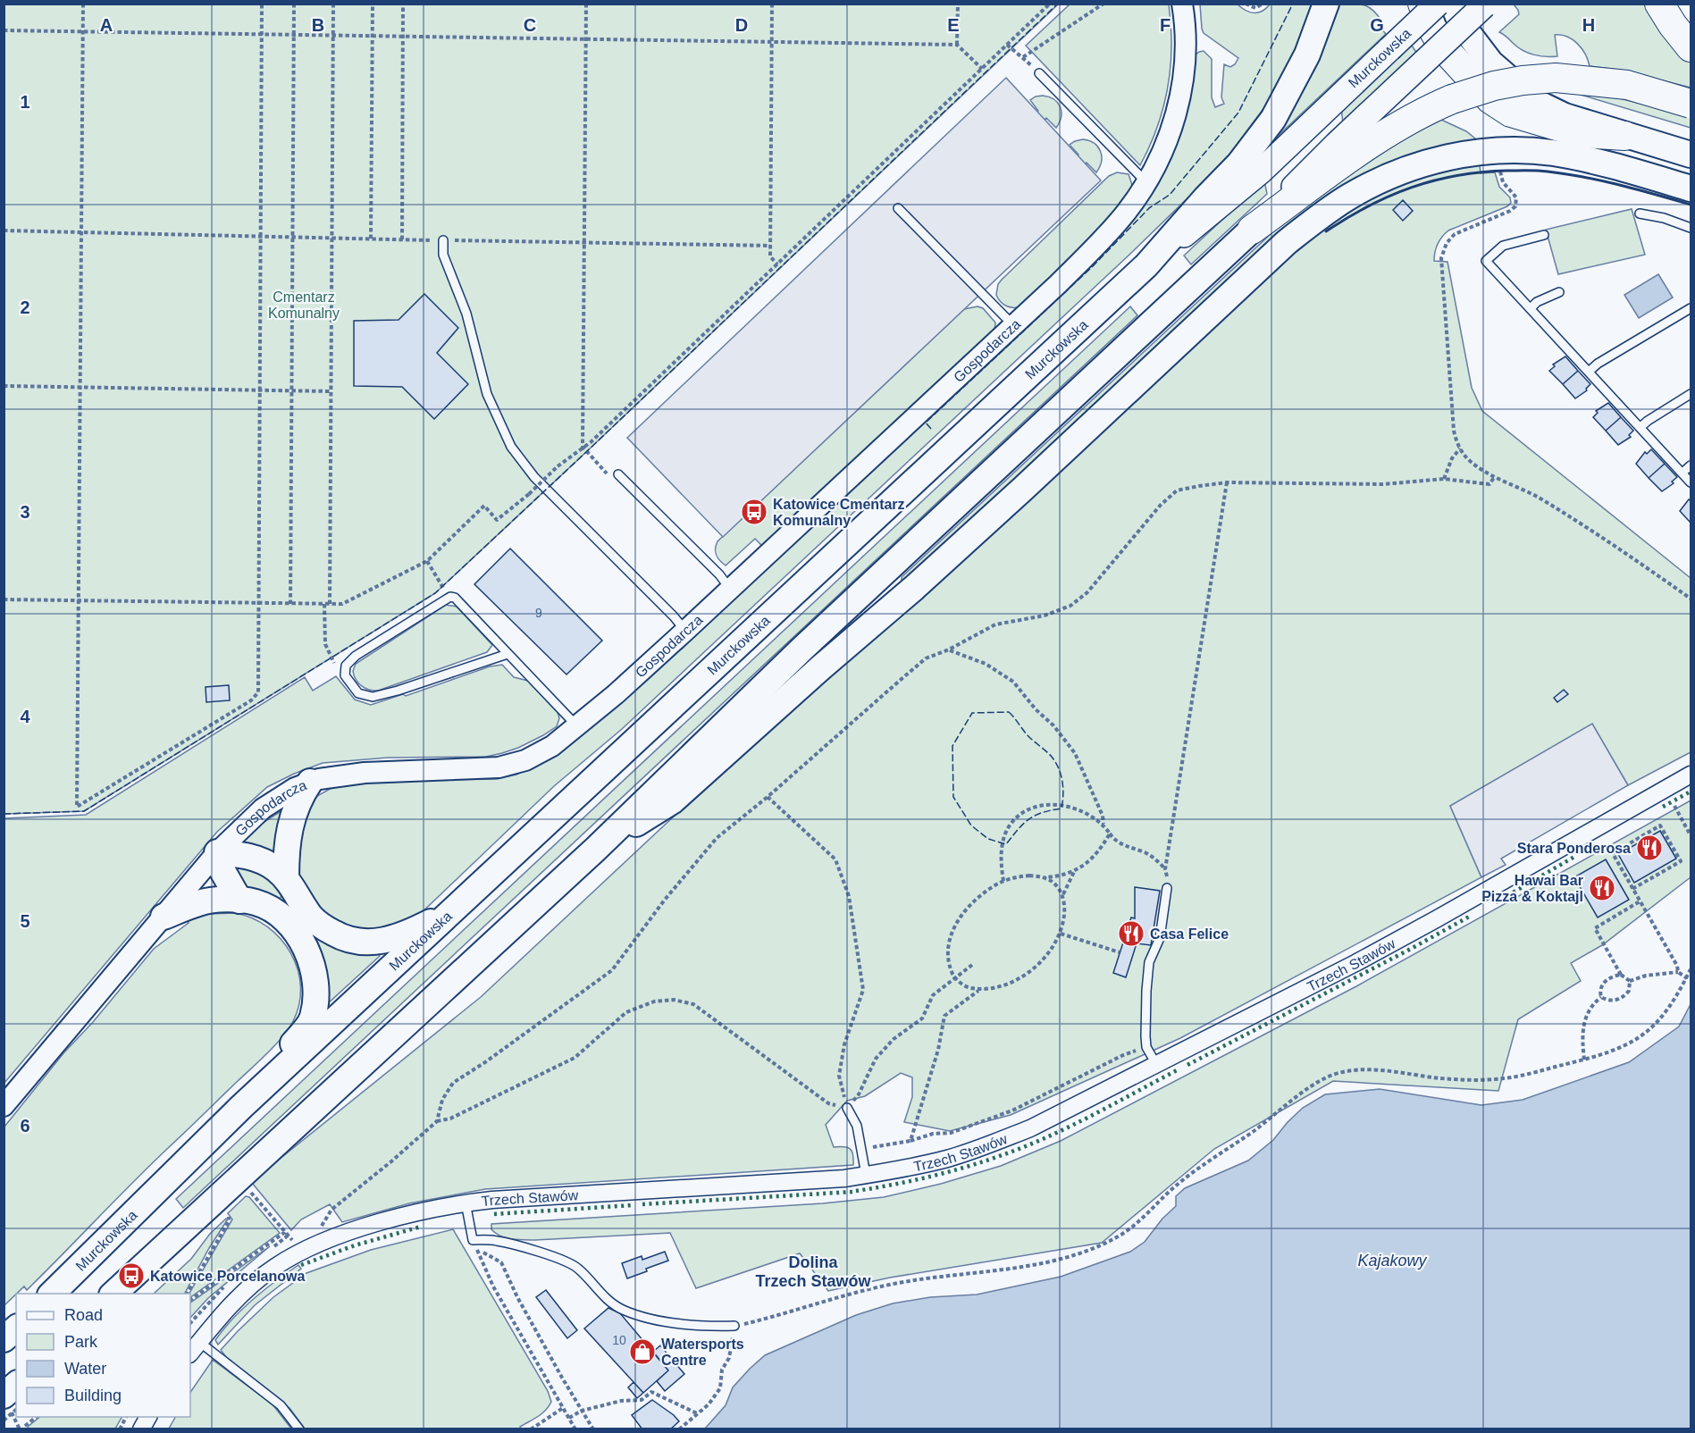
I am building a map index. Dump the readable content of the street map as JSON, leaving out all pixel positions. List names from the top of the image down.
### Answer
{
  "streets": {
    "highway": ["Murckowska"],
    "street": ["Gospodarcza", "Trzech Stawów"]
  },
  "districts": ["Dolina Trzech Stawów"],
  "water": ["Kajakowy"],
  "parks": ["Cmentarz Komunalny"],
  "places": {
    "bus stop": ["Katowice Cmentarz Komunalny", "Katowice Porcelanowa"],
    "restaurant": ["Stara Ponderosa", "Hawai Bar Pizza & Koktajl", "Casa Felice"],
    "shop": ["Watersports Centre"]
  },
  "house_numbers": ["9", "10"],
  "legend": [
    "Road",
    "Park",
    "Water",
    "Building"
  ],
  "grid": {
    "columns": [
      "A",
      "B",
      "C",
      "D",
      "E",
      "F",
      "G",
      "H"
    ],
    "rows": [
      "1",
      "2",
      "3",
      "4",
      "5",
      "6"
    ]
  }
}
